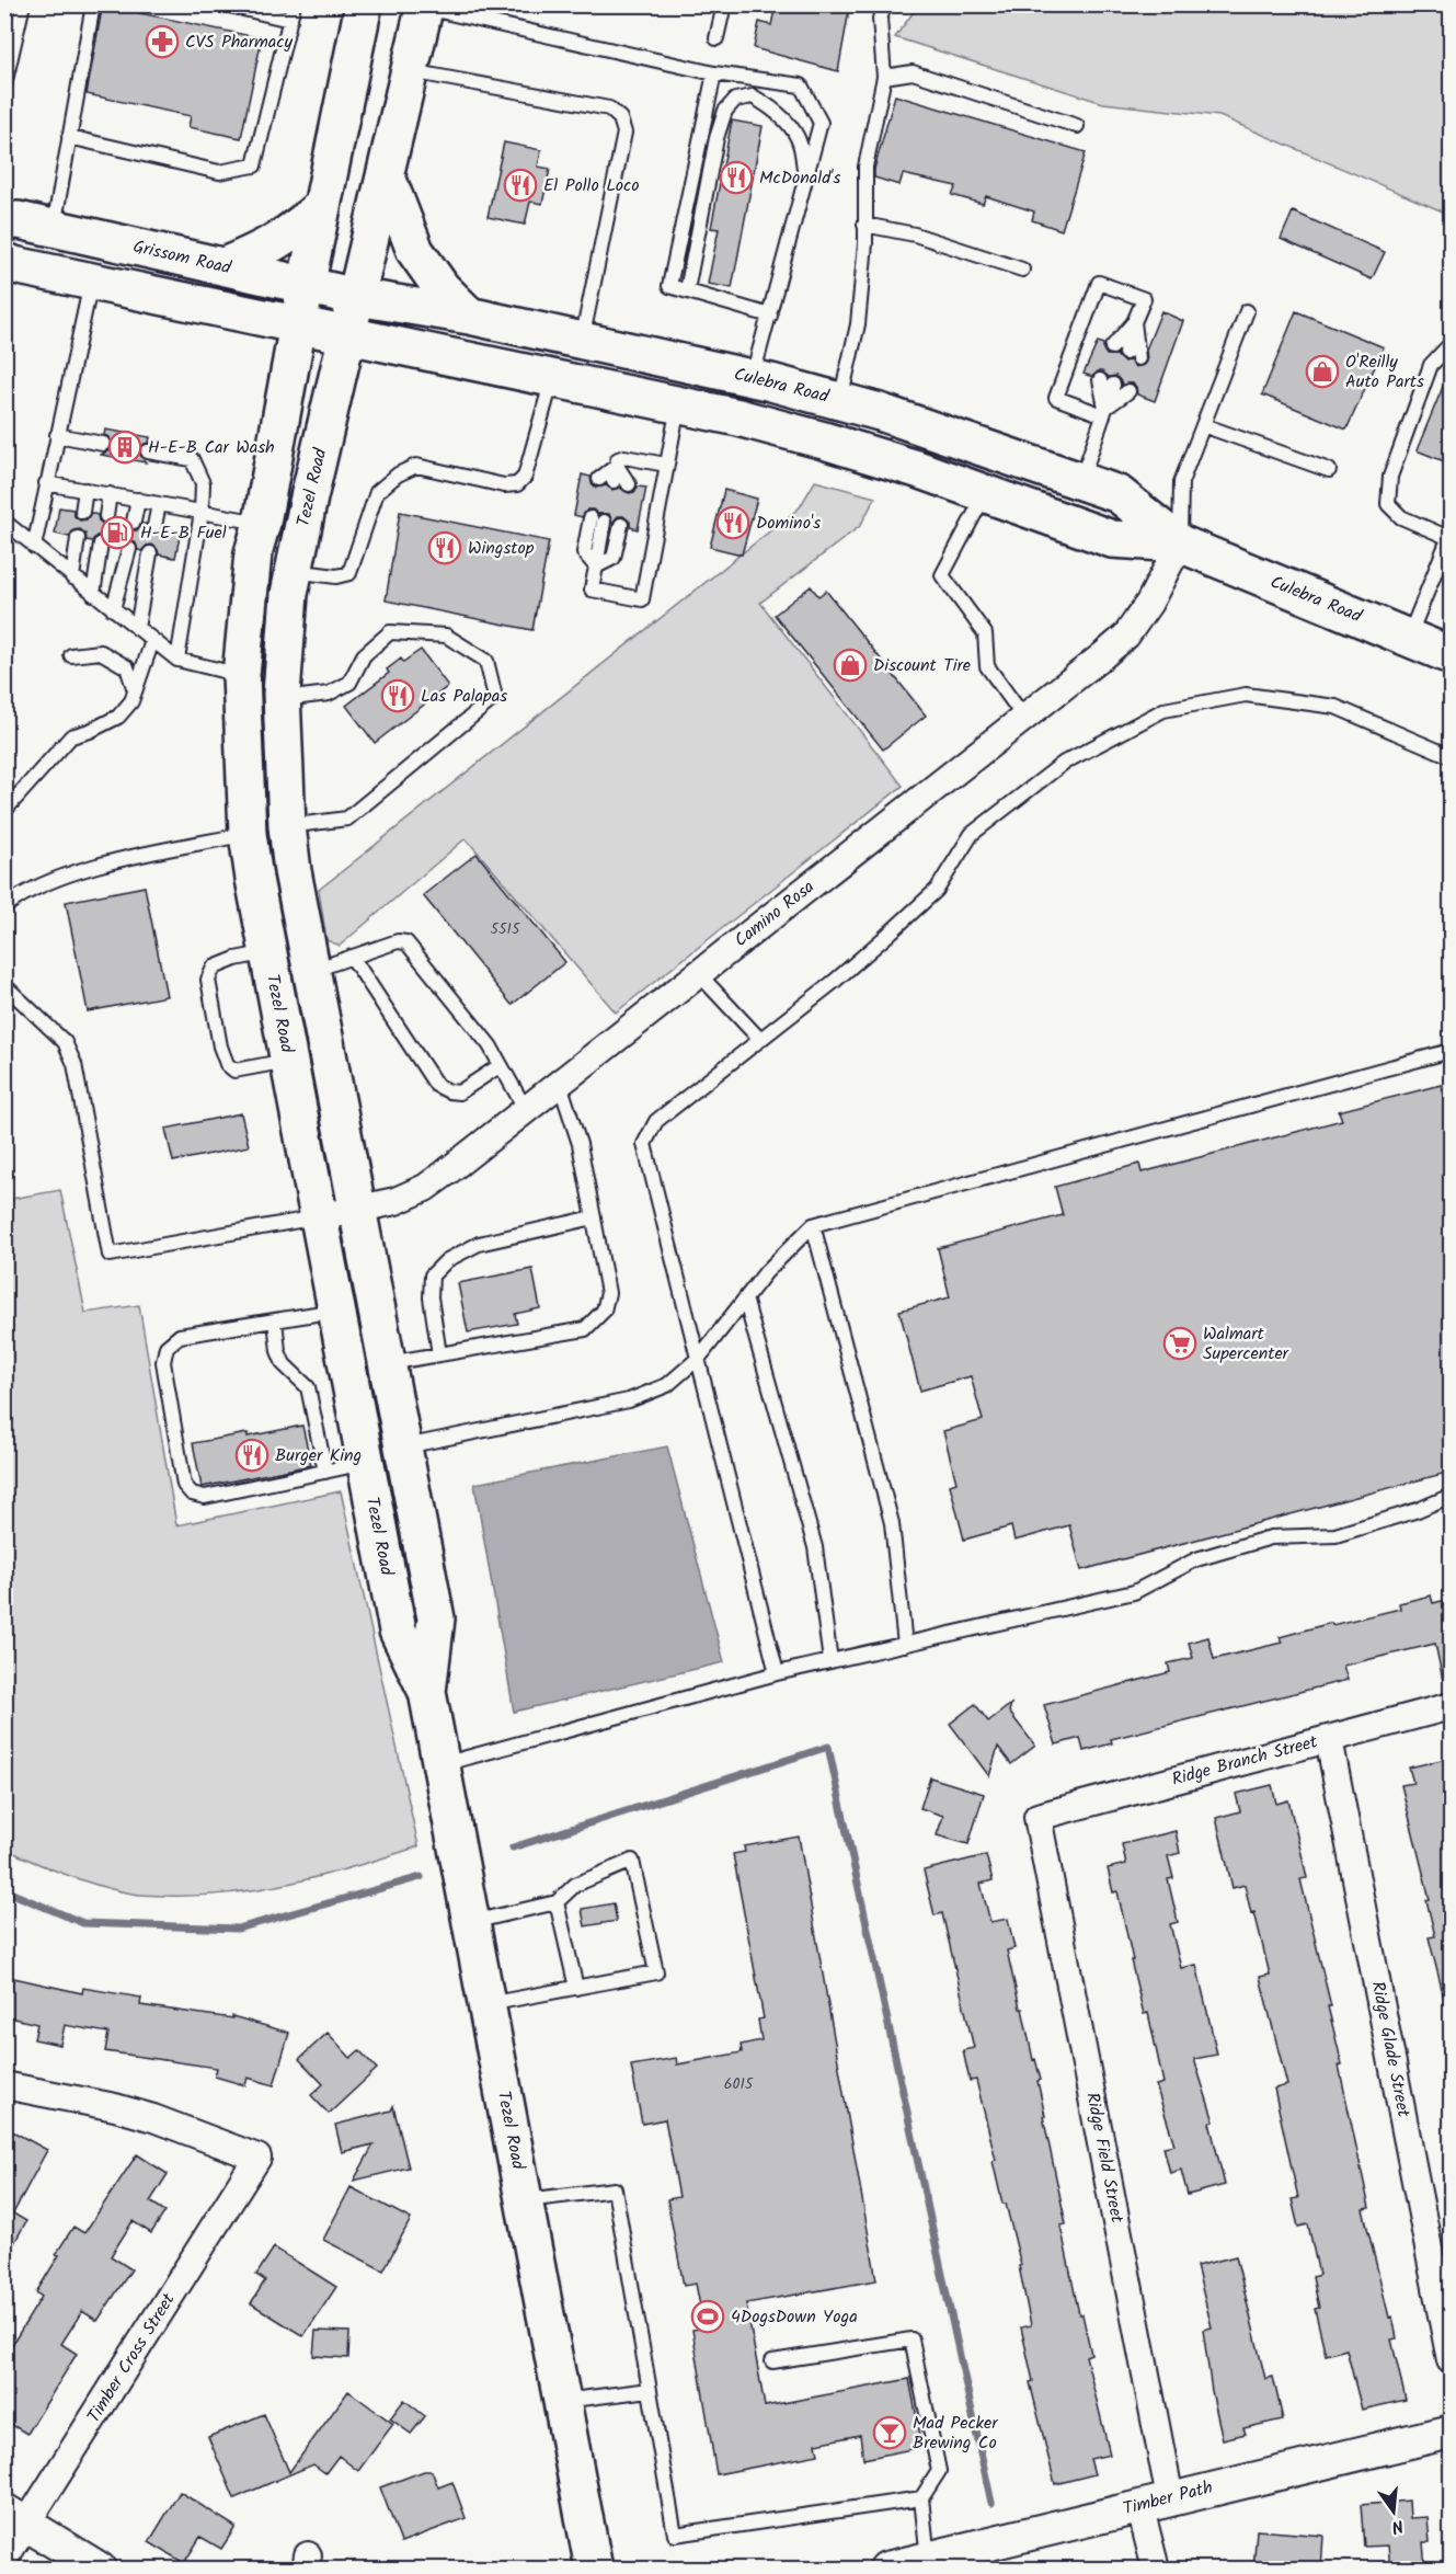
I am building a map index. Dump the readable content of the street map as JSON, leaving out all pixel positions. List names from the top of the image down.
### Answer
{
  "streets": {
    "main road": ["Grissom Road", "Culebra Road", "Tezel Road"],
    "street": [
      "Camino Rosa",
      "Ridge Branch Street",
      "Ridge Glade Street",
      "Ridge Field Street",
      "Timber Cross Street",
      "Timber Path"
    ]
  },
  "crossings": [
    ["Grissom Road", "Culebra Road"],
    ["Culebra Road", "Tezel Road"],
    ["Culebra Road", "Camino Rosa"],
    ["Tezel Road", "Camino Rosa"],
    ["Ridge Branch Street", "Ridge Glade Street"],
    ["Ridge Branch Street", "Ridge Field Street"],
    ["Ridge Field Street", "Timber Path"]
  ],
  "places": {
    "pharmacy": ["CVS Pharmacy"],
    "restaurant": [
      "McDonald's",
      "El Pollo Loco",
      "Domino's",
      "Wingstop",
      "Las Palapas",
      "Burger King"
    ],
    "shop": ["O'Reilly Auto Parts", "Discount Tire"],
    "building": ["H-E-B Car Wash"],
    "fuel station": ["H-E-B Fuel"],
    "supermarket": ["Walmart Supercenter"],
    "sports": ["4DogsDown Yoga"],
    "bar": ["Mad Pecker Brewing Co"]
  },
  "house_numbers": ["5515", "6015"],
  "north": "bottom"
}
